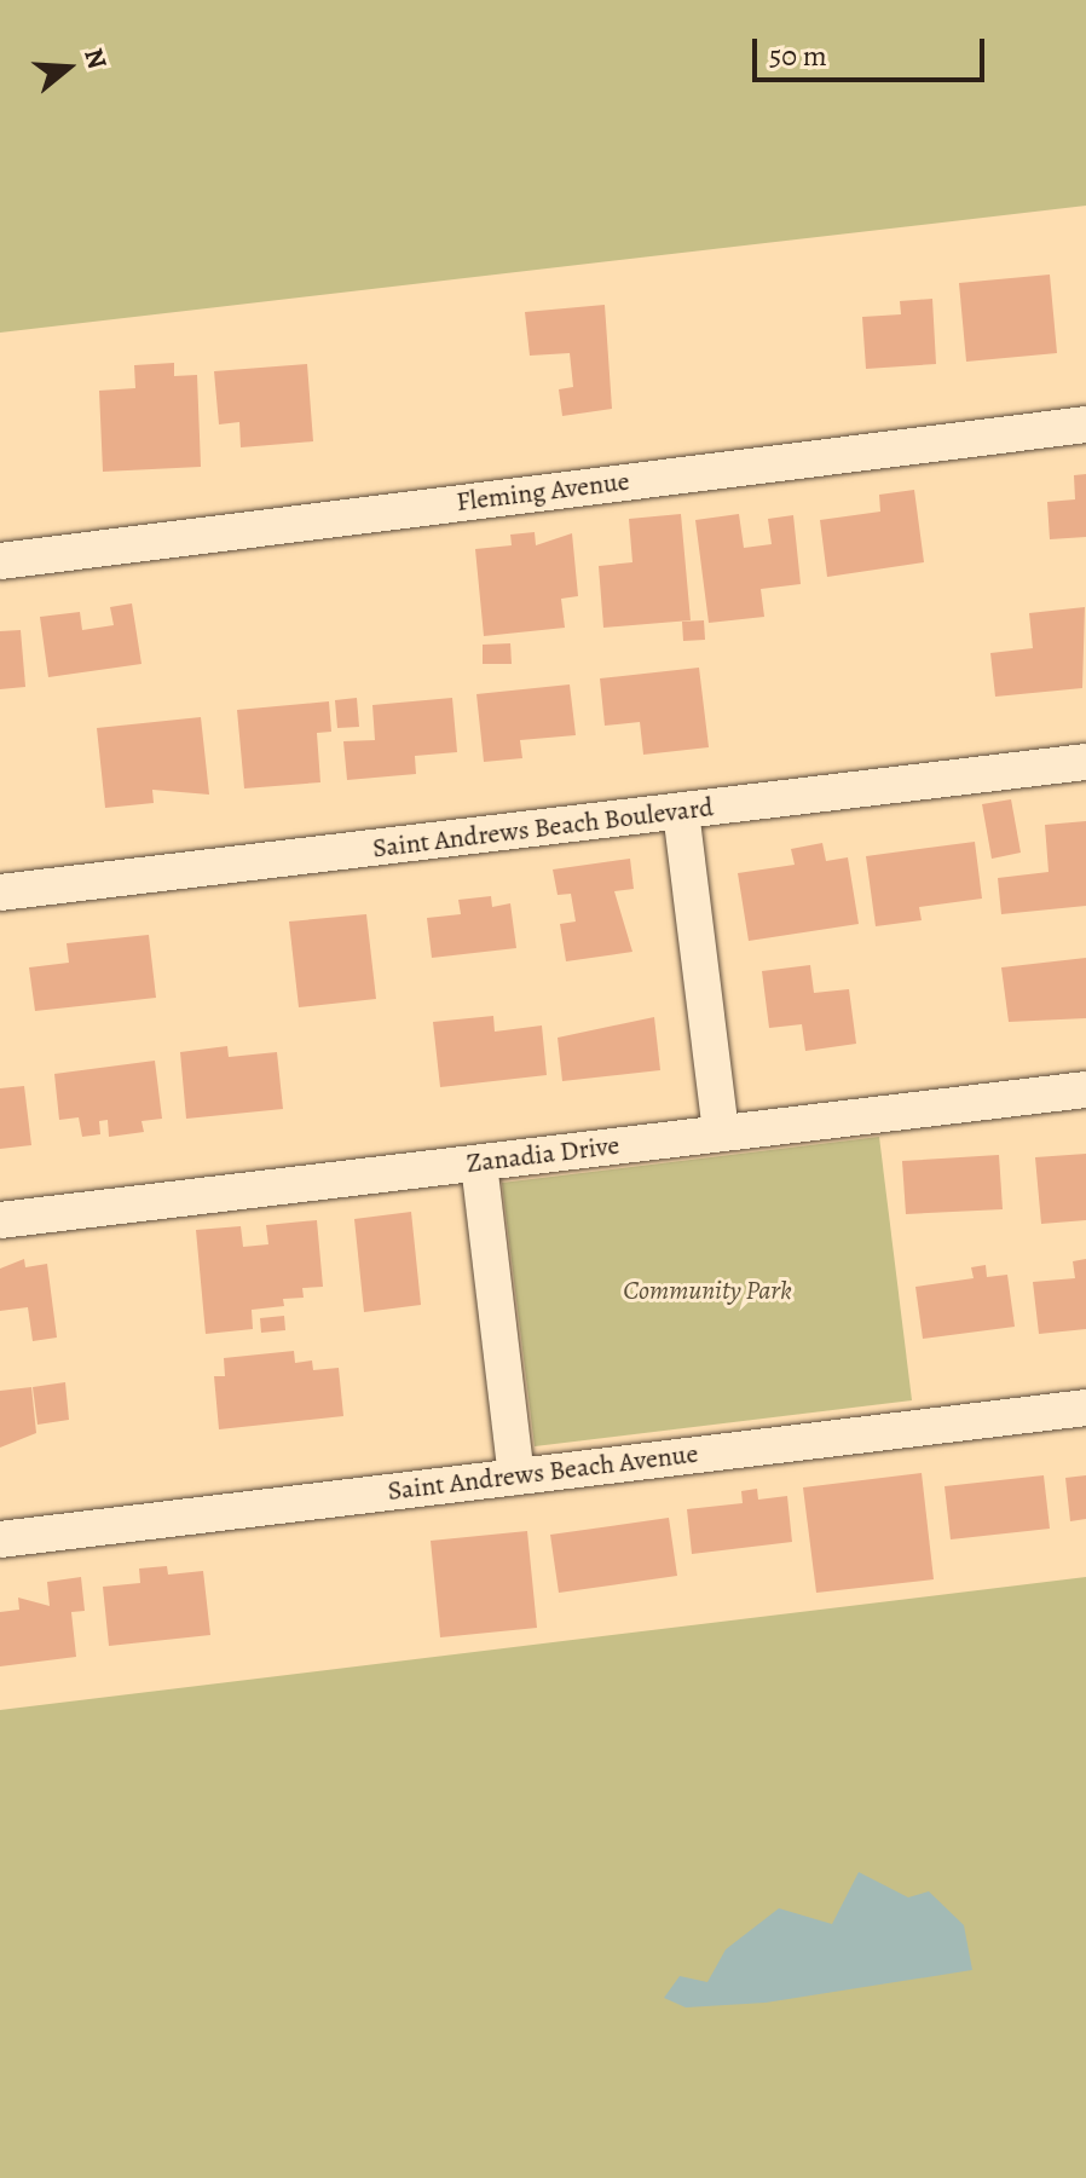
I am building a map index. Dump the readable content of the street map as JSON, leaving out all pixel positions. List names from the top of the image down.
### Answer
{
  "streets": {
    "street": [
      "Fleming Avenue",
      "Saint Andrews Beach Boulevard",
      "Zanadia Drive",
      "Saint Andrews Beach Avenue"
    ]
  },
  "parks": ["Community Park"],
  "scale_bar": "50 m",
  "north": "right"
}
